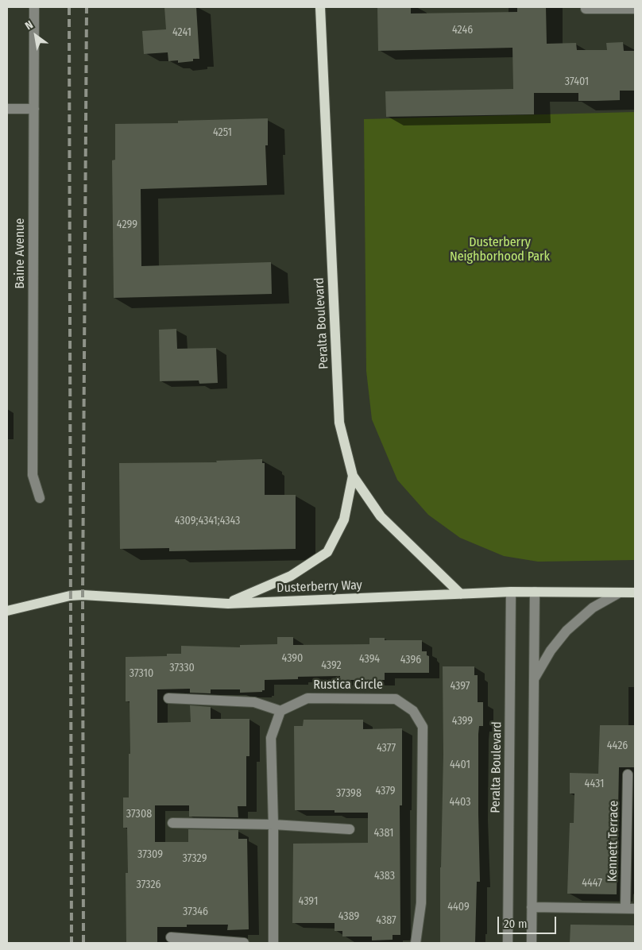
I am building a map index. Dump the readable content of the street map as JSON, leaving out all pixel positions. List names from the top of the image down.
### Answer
{
  "streets": {
    "main road": ["Peralta Boulevard", "Dusterberry Way"],
    "street": ["Baine Avenue", "Rustica Circle", "Kennett Terrace"]
  },
  "crossings": [
    ["Peralta Boulevard", "Dusterberry Way"]
  ],
  "parks": ["Dusterberry Neighborhood Park"],
  "house_numbers": [
    "4246",
    "4241",
    "37401",
    "4251",
    "4299",
    "4309;4341;4343",
    "4390",
    "4394",
    "4396",
    "4392",
    "37330",
    "37310",
    "4397",
    "4399",
    "4426",
    "4377",
    "4401",
    "4431",
    "4379",
    "37398",
    "4403",
    "37308",
    "4381",
    "37309",
    "37329",
    "4383",
    "4447",
    "37326",
    "4391",
    "4409",
    "37346",
    "4389",
    "4387"
  ],
  "scale_bar": "20 m",
  "north": "top left"
}
